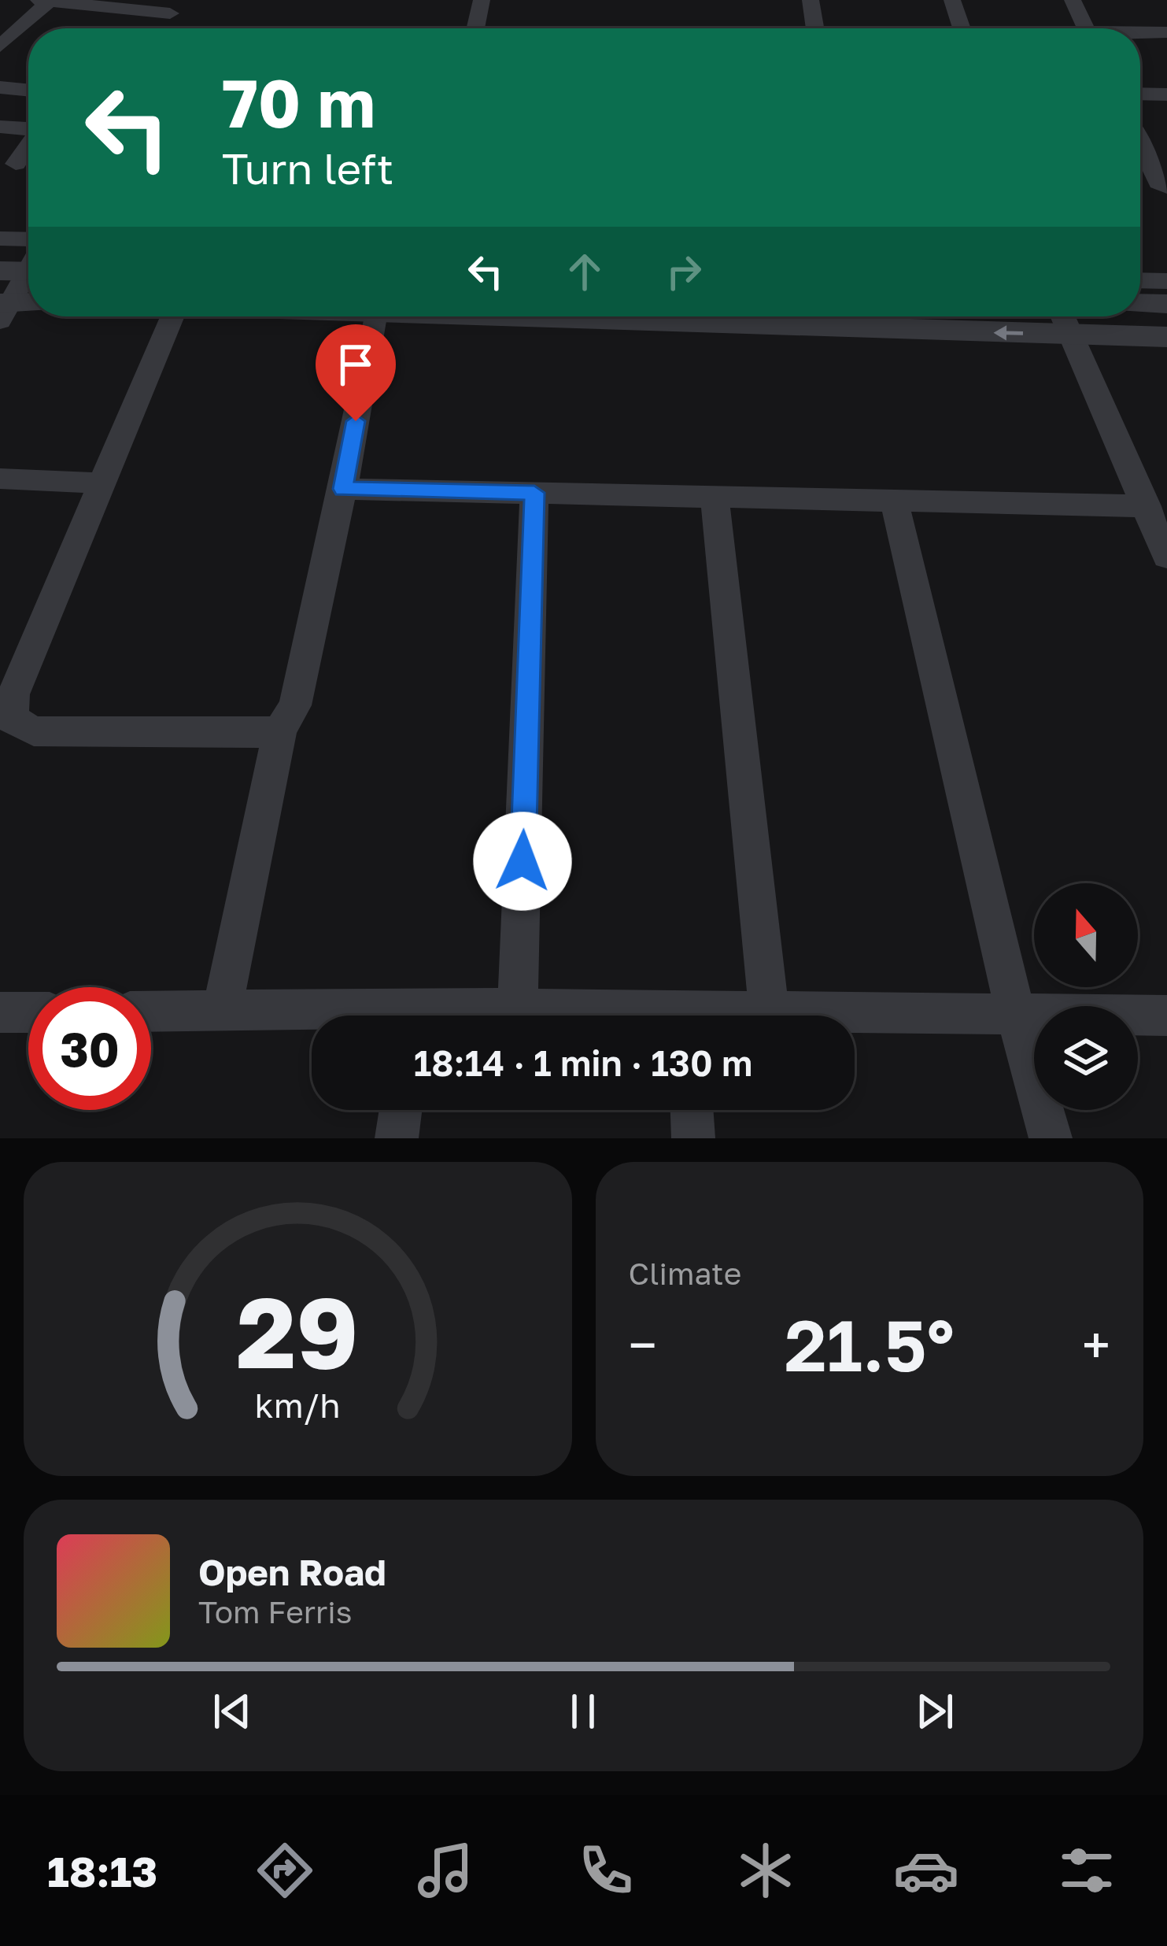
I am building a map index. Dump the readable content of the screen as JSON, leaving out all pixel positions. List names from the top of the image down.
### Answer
{
  "north": "top",
  "page": {
    "turn": ["70 m", "Turn left"],
    "limit": "30",
    "trip": "18:14 · 1 min · 130 m",
    "tile": "Climate",
    "heat": ["−", "21.5°", "+"],
    "song": ["Open Road", "Tom Ferris"],
    "tabs": "18:13",
    "gauge": ["29", "km/h"]
  }
}
